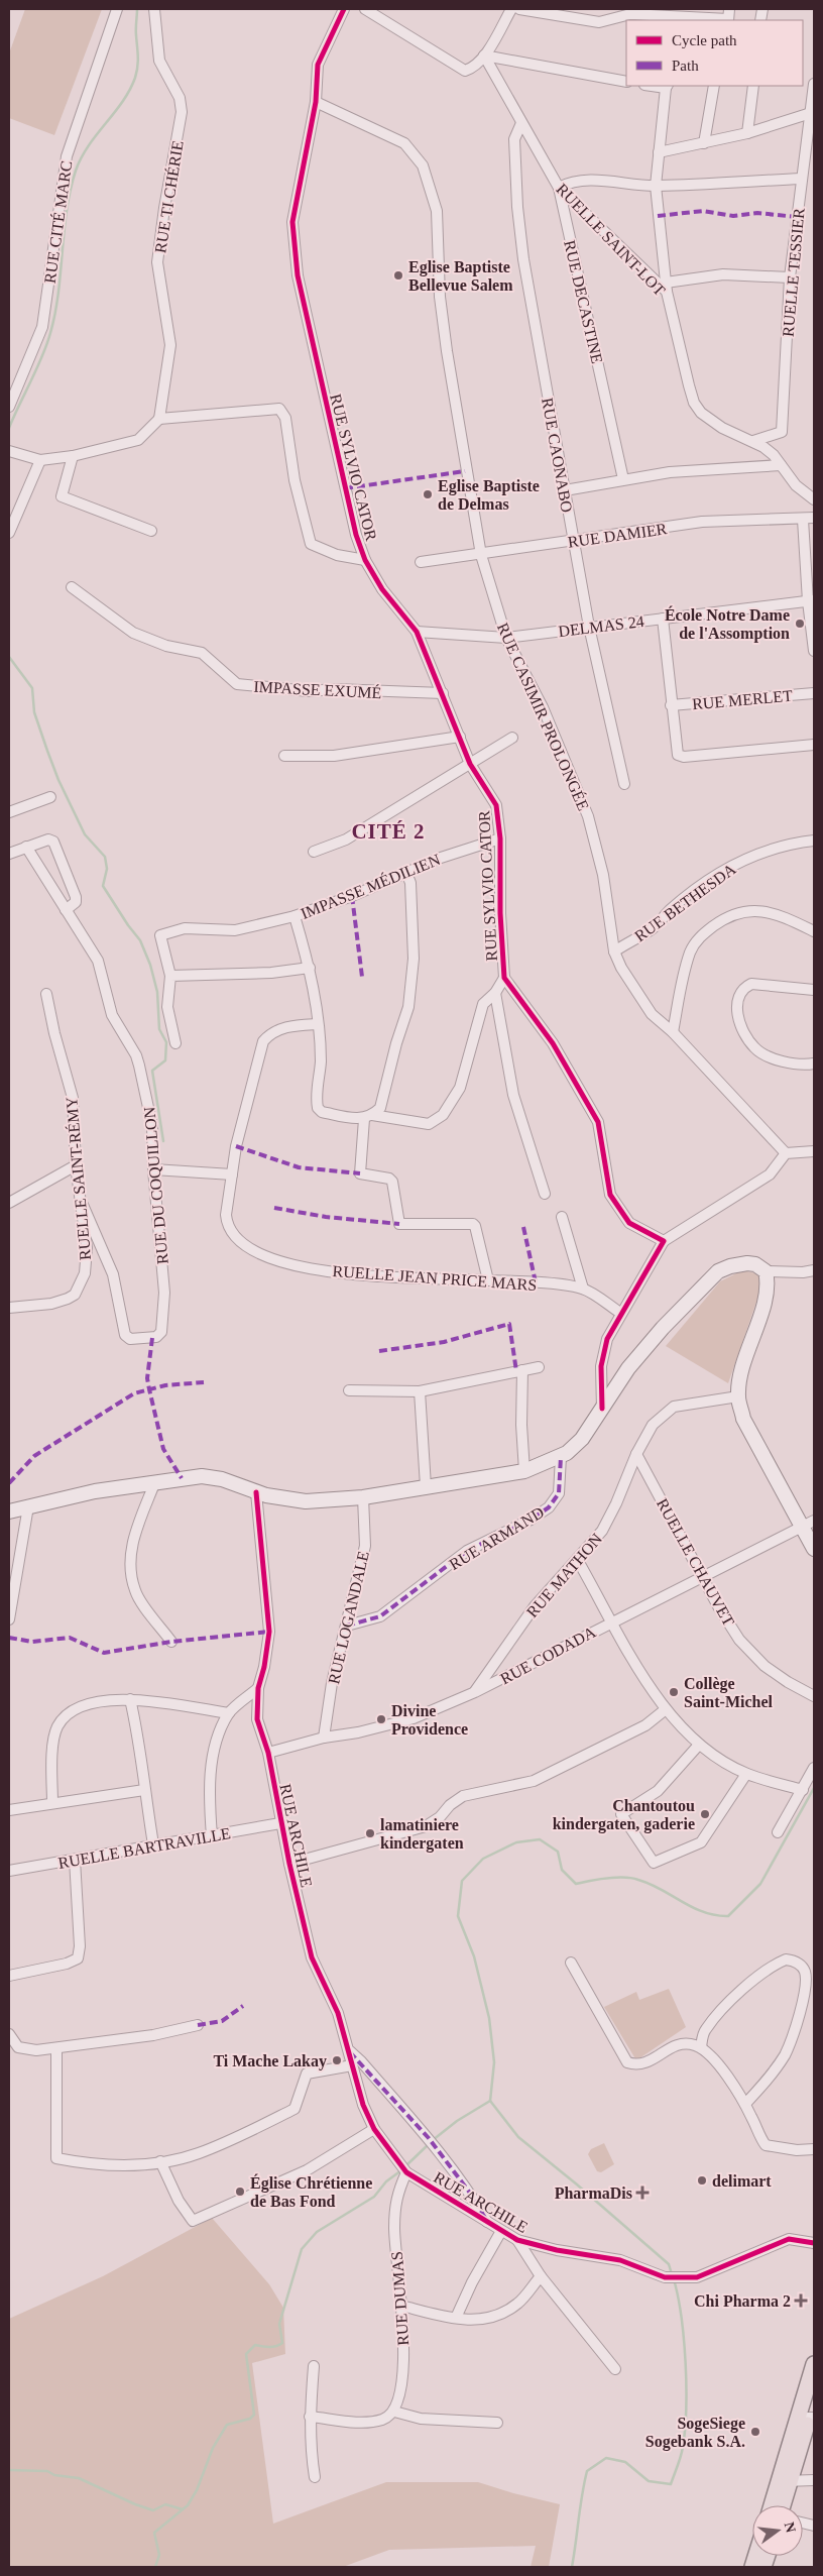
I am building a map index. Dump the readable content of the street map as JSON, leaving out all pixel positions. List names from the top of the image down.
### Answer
{
  "streets": {
    "street": [
      "RUE TI CHÉRIE",
      "RUE CITÉ MARC",
      "RUELLE SAINT-LOT",
      "RUELLE TESSIER",
      "RUE DECASTINE",
      "RUE CAONABO",
      "RUE SYLVIO CATOR",
      "RUE DAMIER",
      "DELMAS 24",
      "IMPASSE EXUMÉ",
      "RUE MERLET",
      "RUE CASIMIR PROLONGÉE",
      "IMPASSE MÉDILIEN",
      "RUE BETHESDA",
      "RUELLE SAINT-RÉMY",
      "RUE DU COQUILLON",
      "RUELLE JEAN PRICE MARS",
      "RUE ARMAND",
      "RUELLE CHAUVET",
      "RUE MATHON",
      "RUE LOGANDALE",
      "RUE CODADA",
      "RUE ARCHILE",
      "RUELLE BARTRAVILLE",
      "RUE DUMAS"
    ]
  },
  "crossings": [
    ["RUELLE SAINT-LOT", "RUELLE TESSIER"],
    ["RUELLE SAINT-LOT", "RUE DECASTINE"],
    ["RUELLE SAINT-LOT", "RUE CAONABO"],
    ["RUE CAONABO", "RUE DAMIER"],
    ["RUE CAONABO", "DELMAS 24"],
    ["RUE SYLVIO CATOR", "DELMAS 24"],
    ["RUE SYLVIO CATOR", "IMPASSE EXUMÉ"],
    ["RUE SYLVIO CATOR", "RUE CASIMIR PROLONGÉE"],
    ["RUE SYLVIO CATOR", "IMPASSE MÉDILIEN"],
    ["RUE DAMIER", "RUE CASIMIR PROLONGÉE"],
    ["DELMAS 24", "RUE CASIMIR PROLONGÉE"],
    ["RUE CASIMIR PROLONGÉE", "RUE BETHESDA"],
    ["RUELLE SAINT-RÉMY", "RUE DU COQUILLON"],
    ["RUE ARMAND", "RUE LOGANDALE"],
    ["RUELLE CHAUVET", "RUE MATHON"],
    ["RUELLE CHAUVET", "RUE CODADA"],
    ["RUE MATHON", "RUE CODADA"],
    ["RUE LOGANDALE", "RUE CODADA"],
    ["RUE CODADA", "RUE ARCHILE"],
    ["RUE ARCHILE", "RUELLE BARTRAVILLE"],
    ["RUE ARCHILE", "RUE DUMAS"]
  ],
  "districts": ["CITÉ 2"],
  "places": {
    "other": [
      "Eglise Baptiste Bellevue Salem",
      "Eglise Baptiste de Delmas",
      "École Notre Dame de l'Assomption",
      "Collège Saint-Michel",
      "Divine Providence",
      "Chantoutou kindergaten, gaderie",
      "lamatiniere kindergaten",
      "Ti Mache Lakay",
      "delimart",
      "Église Chrétienne de Bas Fond",
      "SogeSiege Sogebank S.A."
    ],
    "health": ["PharmaDis", "Chi Pharma 2"]
  },
  "legend": ["Cycle path", "Path"],
  "north": "right"
}
